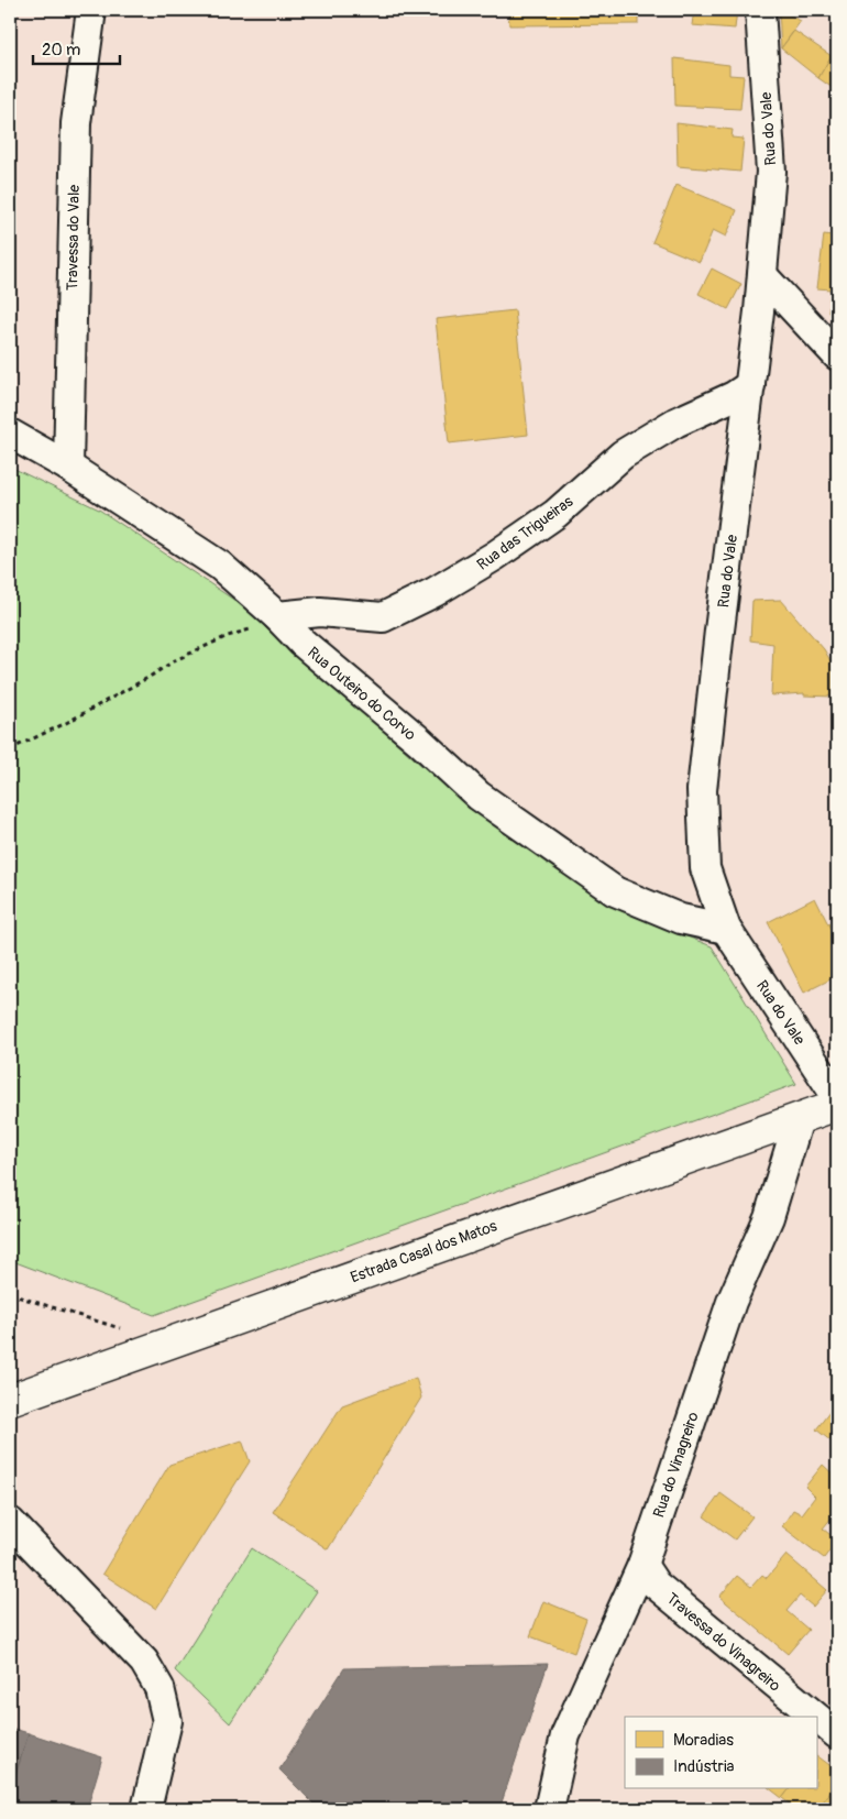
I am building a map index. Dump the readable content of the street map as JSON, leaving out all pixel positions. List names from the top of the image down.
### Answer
{
  "streets": {
    "street": [
      "Rua do Vale",
      "Travessa do Vale",
      "Rua das Trigueiras",
      "Rua Outeiro do Corvo",
      "Estrada Casal dos Matos",
      "Rua do Vinagreiro",
      "Travessa do Vinagreiro"
    ]
  },
  "crossings": [
    ["Rua do Vale", "Rua das Trigueiras"],
    ["Rua do Vale", "Rua Outeiro do Corvo"],
    ["Travessa do Vale", "Rua Outeiro do Corvo"],
    ["Rua das Trigueiras", "Rua Outeiro do Corvo"],
    ["Estrada Casal dos Matos", "Rua do Vinagreiro"],
    ["Rua do Vinagreiro", "Travessa do Vinagreiro"]
  ],
  "legend": ["Moradias", "Indústria"],
  "scale_bar": "20 m"
}
